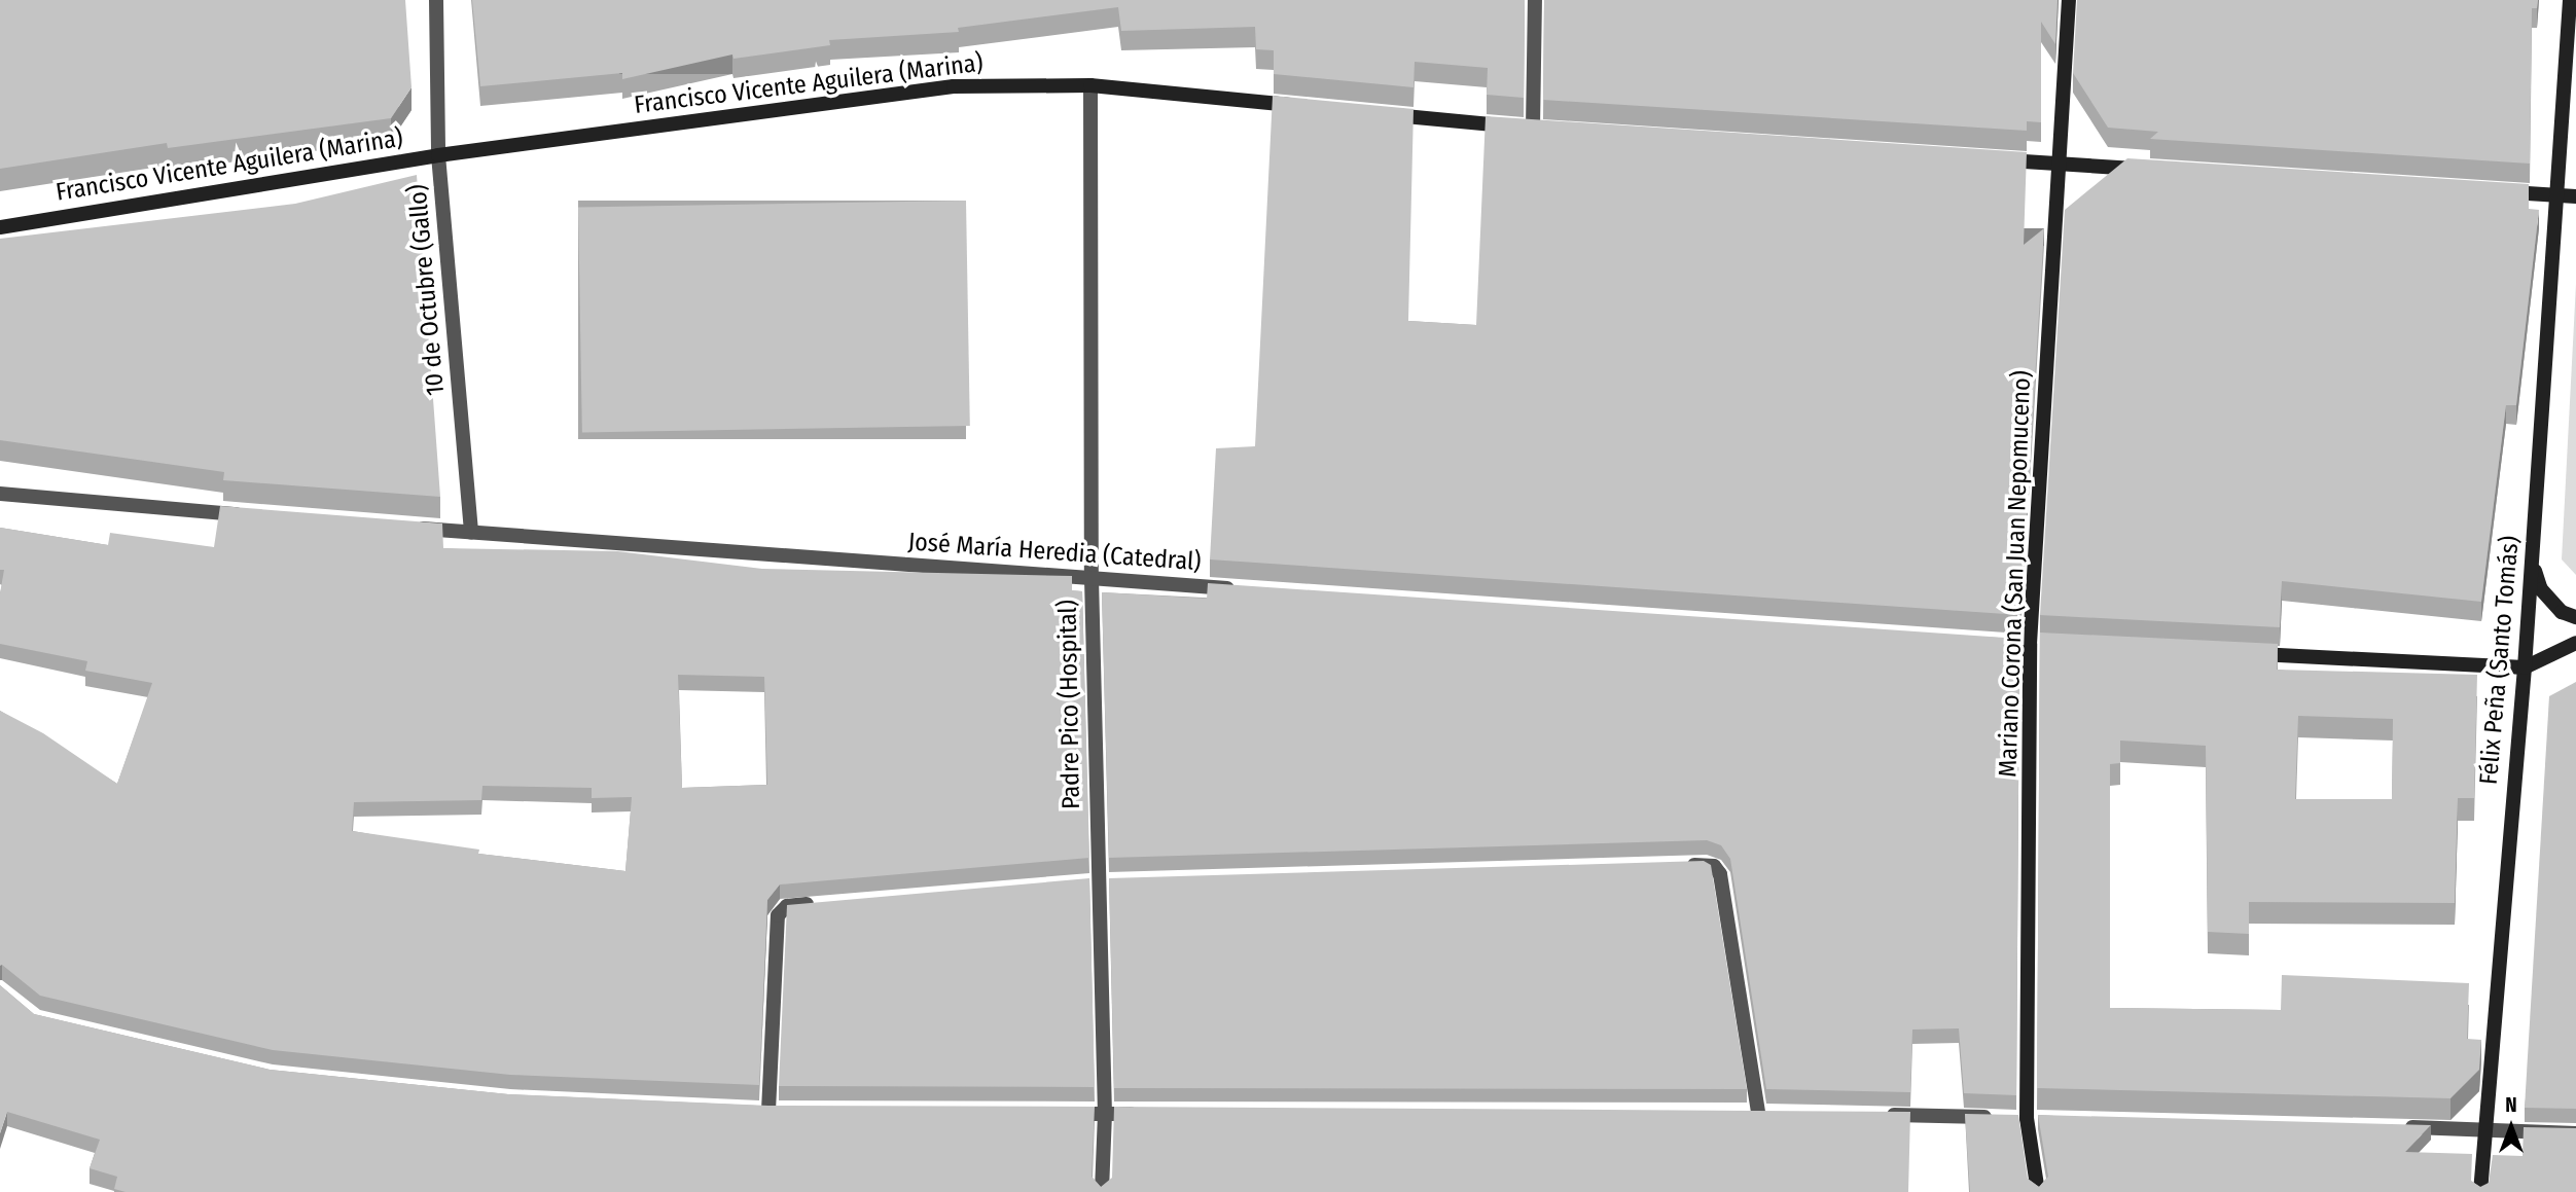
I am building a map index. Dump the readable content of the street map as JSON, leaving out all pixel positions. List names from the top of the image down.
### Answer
{
  "streets": {
    "street": [
      "Francisco Vicente Aguilera (Marina)",
      "10 de Octubre (Gallo)",
      "José María Heredia (Catedral)",
      "Mariano Corona (San Juan Nepomuceno)",
      "Félix Peña (Santo Tomás)",
      "Padre Pico (Hospital)"
    ]
  },
  "crossings": [
    ["Francisco Vicente Aguilera (Marina)", "10 de Octubre (Gallo)"],
    ["Francisco Vicente Aguilera (Marina)", "Padre Pico (Hospital)"],
    ["10 de Octubre (Gallo)", "José María Heredia (Catedral)"],
    ["José María Heredia (Catedral)", "Padre Pico (Hospital)"]
  ],
  "north": "top"
}
